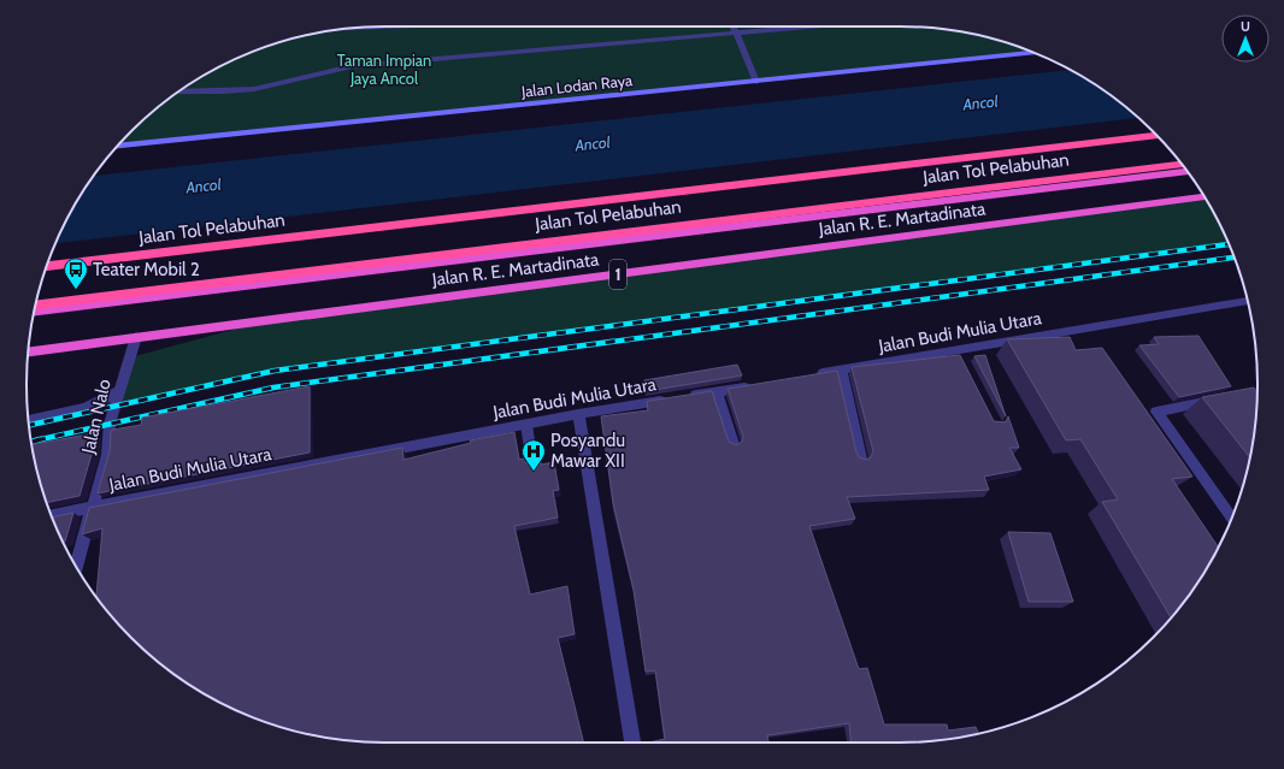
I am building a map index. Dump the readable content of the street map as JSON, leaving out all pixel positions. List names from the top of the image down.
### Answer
{
  "streets": {
    "highway": ["Jalan Tol Pelabuhan", "Jalan R. E. Martadinata", "1"],
    "main road": ["Jalan Lodan Raya"],
    "street": ["Jalan Budi Mulia Utara", "Jalan Nalo"]
  },
  "crossings": [
    ["Jalan R. E. Martadinata", "Jalan Nalo"],
    ["Jalan Budi Mulia Utara", "Jalan Nalo"]
  ],
  "water": ["Ancol"],
  "parks": ["Taman Impian Jaya Ancol"],
  "places": {
    "bus stop": ["Teater Mobil 2"],
    "hospital": ["Posyandu Mawar XII"]
  },
  "north": "top"
}
